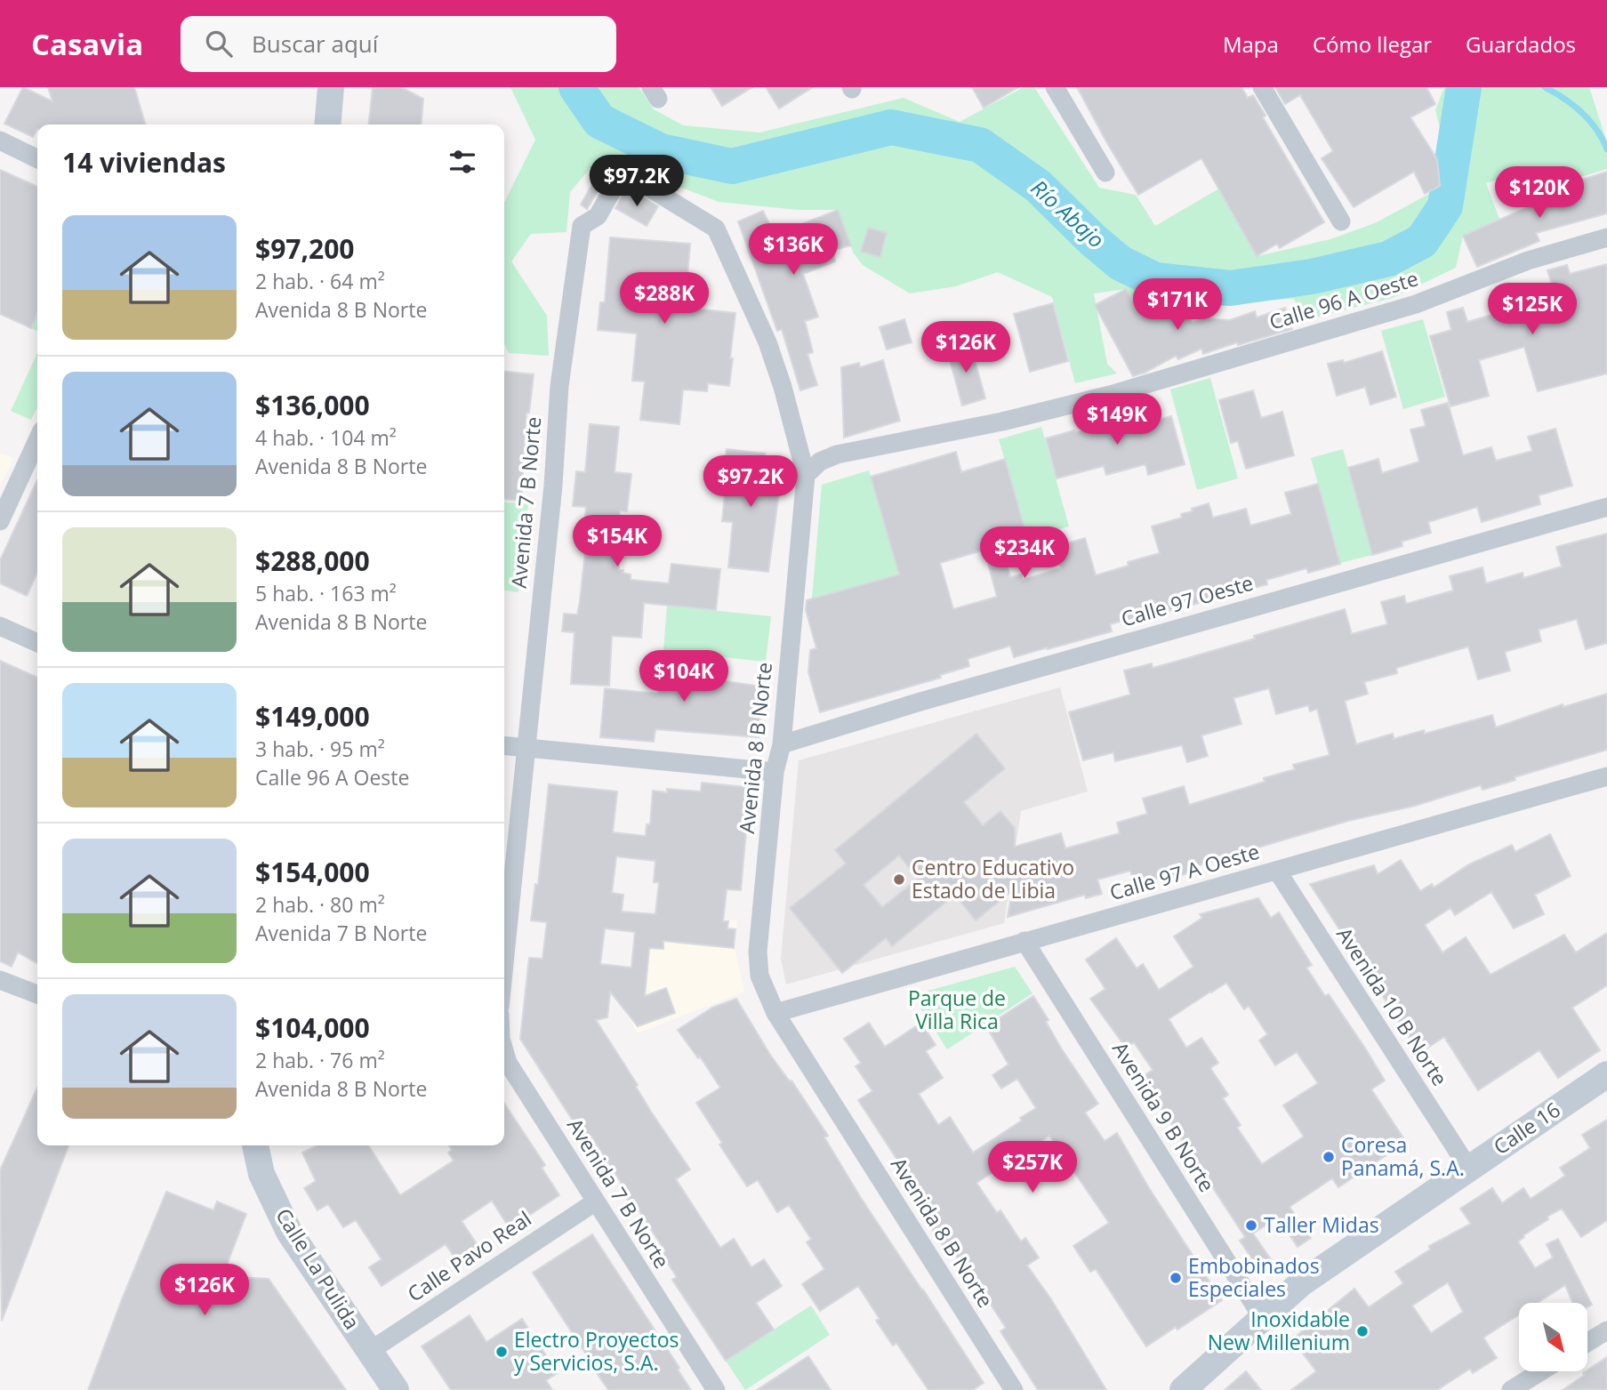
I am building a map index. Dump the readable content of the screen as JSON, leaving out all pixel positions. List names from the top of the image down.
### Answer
{
  "streets": {
    "main road": ["Calle 16", "Calle La Pulida"],
    "street": [
      "Calle 96 A Oeste",
      "Avenida 7 B Norte",
      "Calle 97 Oeste",
      "Avenida 8 B Norte",
      "Calle 97 A Oeste",
      "Avenida 10 B Norte",
      "Avenida 9 B Norte",
      "Calle Pavo Real"
    ]
  },
  "crossings": [
    ["Calle 96 A Oeste", "Avenida 8 B Norte"],
    ["Avenida 7 B Norte", "Avenida 8 B Norte"],
    ["Avenida 7 B Norte", "Calle Pavo Real"],
    ["Calle 97 Oeste", "Avenida 8 B Norte"],
    ["Avenida 8 B Norte", "Calle 97 A Oeste"],
    ["Calle 97 A Oeste", "Avenida 10 B Norte"],
    ["Calle 97 A Oeste", "Avenida 9 B Norte"],
    ["Avenida 10 B Norte", "Calle 16"],
    ["Avenida 9 B Norte", "Calle 16"],
    ["Calle Pavo Real", "Calle La Pulida"]
  ],
  "water": ["Río Abajo"],
  "parks": ["Parque de Villa Rica"],
  "places": [
    "Centro Educativo Estado de Libia",
    "Coresa Panamá, S.A.",
    "Taller Midas",
    "Embobinados Especiales",
    "Inoxidable New Millenium",
    "Electro Proyectos y Servicios, S.A."
  ],
  "north": "bottom right",
  "page": {
    "header": "Casavia",
    "search": "Buscar aquí",
    "nav": ["Mapa", "Cómo llegar", "Guardados"],
    "heading": "14 viviendas",
    "price": [
      "$97.2K",
      "$120K",
      "$136K",
      "$288K",
      "$171K",
      "$125K",
      "$126K",
      "$149K",
      "$97.2K",
      "$154K",
      "$234K",
      "$104K",
      "$257K",
      "$126K"
    ],
    "list": [
      {
        "name": "$97,200",
        "note": "2 hab. · 64 m² · Avenida 8 B Norte"
      },
      {
        "name": "$136,000",
        "note": "4 hab. · 104 m² · Avenida 8 B Norte"
      },
      {
        "name": "$288,000",
        "note": "5 hab. · 163 m² · Avenida 8 B Norte"
      },
      {
        "name": "$149,000",
        "note": "3 hab. · 95 m² · Calle 96 A Oeste"
      },
      {
        "name": "$154,000",
        "note": "2 hab. · 80 m² · Avenida 7 B Norte"
      },
      {
        "name": "$104,000",
        "note": "2 hab. · 76 m² · Avenida 8 B Norte"
      }
    ]
  }
}
